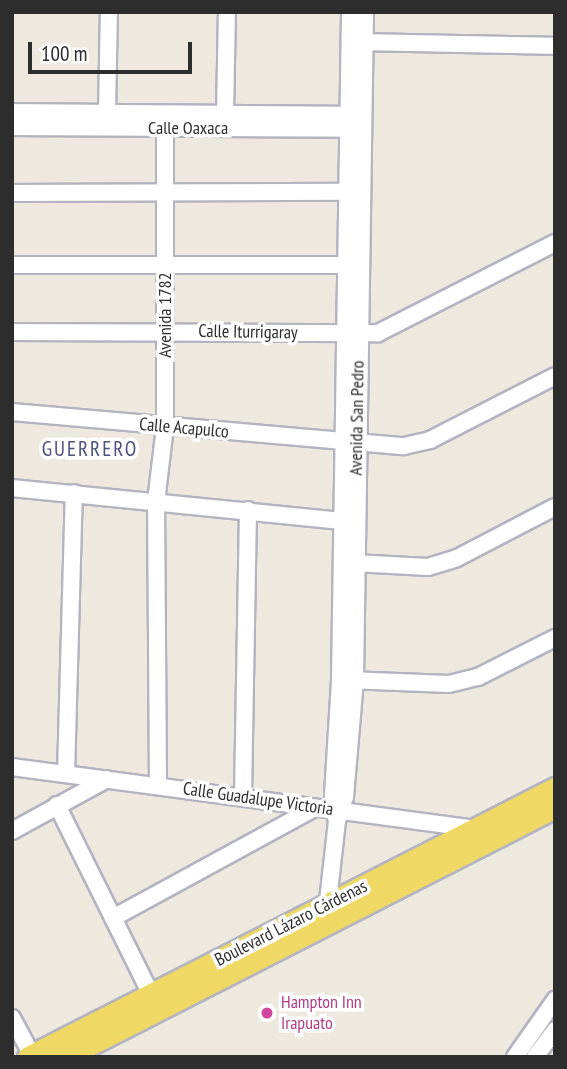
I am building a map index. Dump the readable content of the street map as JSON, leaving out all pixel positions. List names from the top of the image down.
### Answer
{
  "streets": {
    "main road": ["Boulevard Lázaro Cárdenas"],
    "street": [
      "Calle Oaxaca",
      "Avenida 1782",
      "Calle Iturrigaray",
      "Avenida San Pedro",
      "Calle Acapulco",
      "Calle Guadalupe Victoria"
    ]
  },
  "crossings": [
    ["Calle Oaxaca", "Avenida 1782"],
    ["Calle Oaxaca", "Avenida San Pedro"],
    ["Avenida 1782", "Calle Iturrigaray"],
    ["Avenida 1782", "Calle Acapulco"],
    ["Avenida 1782", "Calle Guadalupe Victoria"],
    ["Calle Iturrigaray", "Avenida San Pedro"],
    ["Avenida San Pedro", "Calle Acapulco"],
    ["Avenida San Pedro", "Calle Guadalupe Victoria"],
    ["Avenida San Pedro", "Boulevard Lázaro Cárdenas"],
    ["Calle Guadalupe Victoria", "Boulevard Lázaro Cárdenas"]
  ],
  "districts": ["GUERRERO"],
  "places": ["Hampton Inn Irapuato"],
  "scale_bar": "100 m"
}
